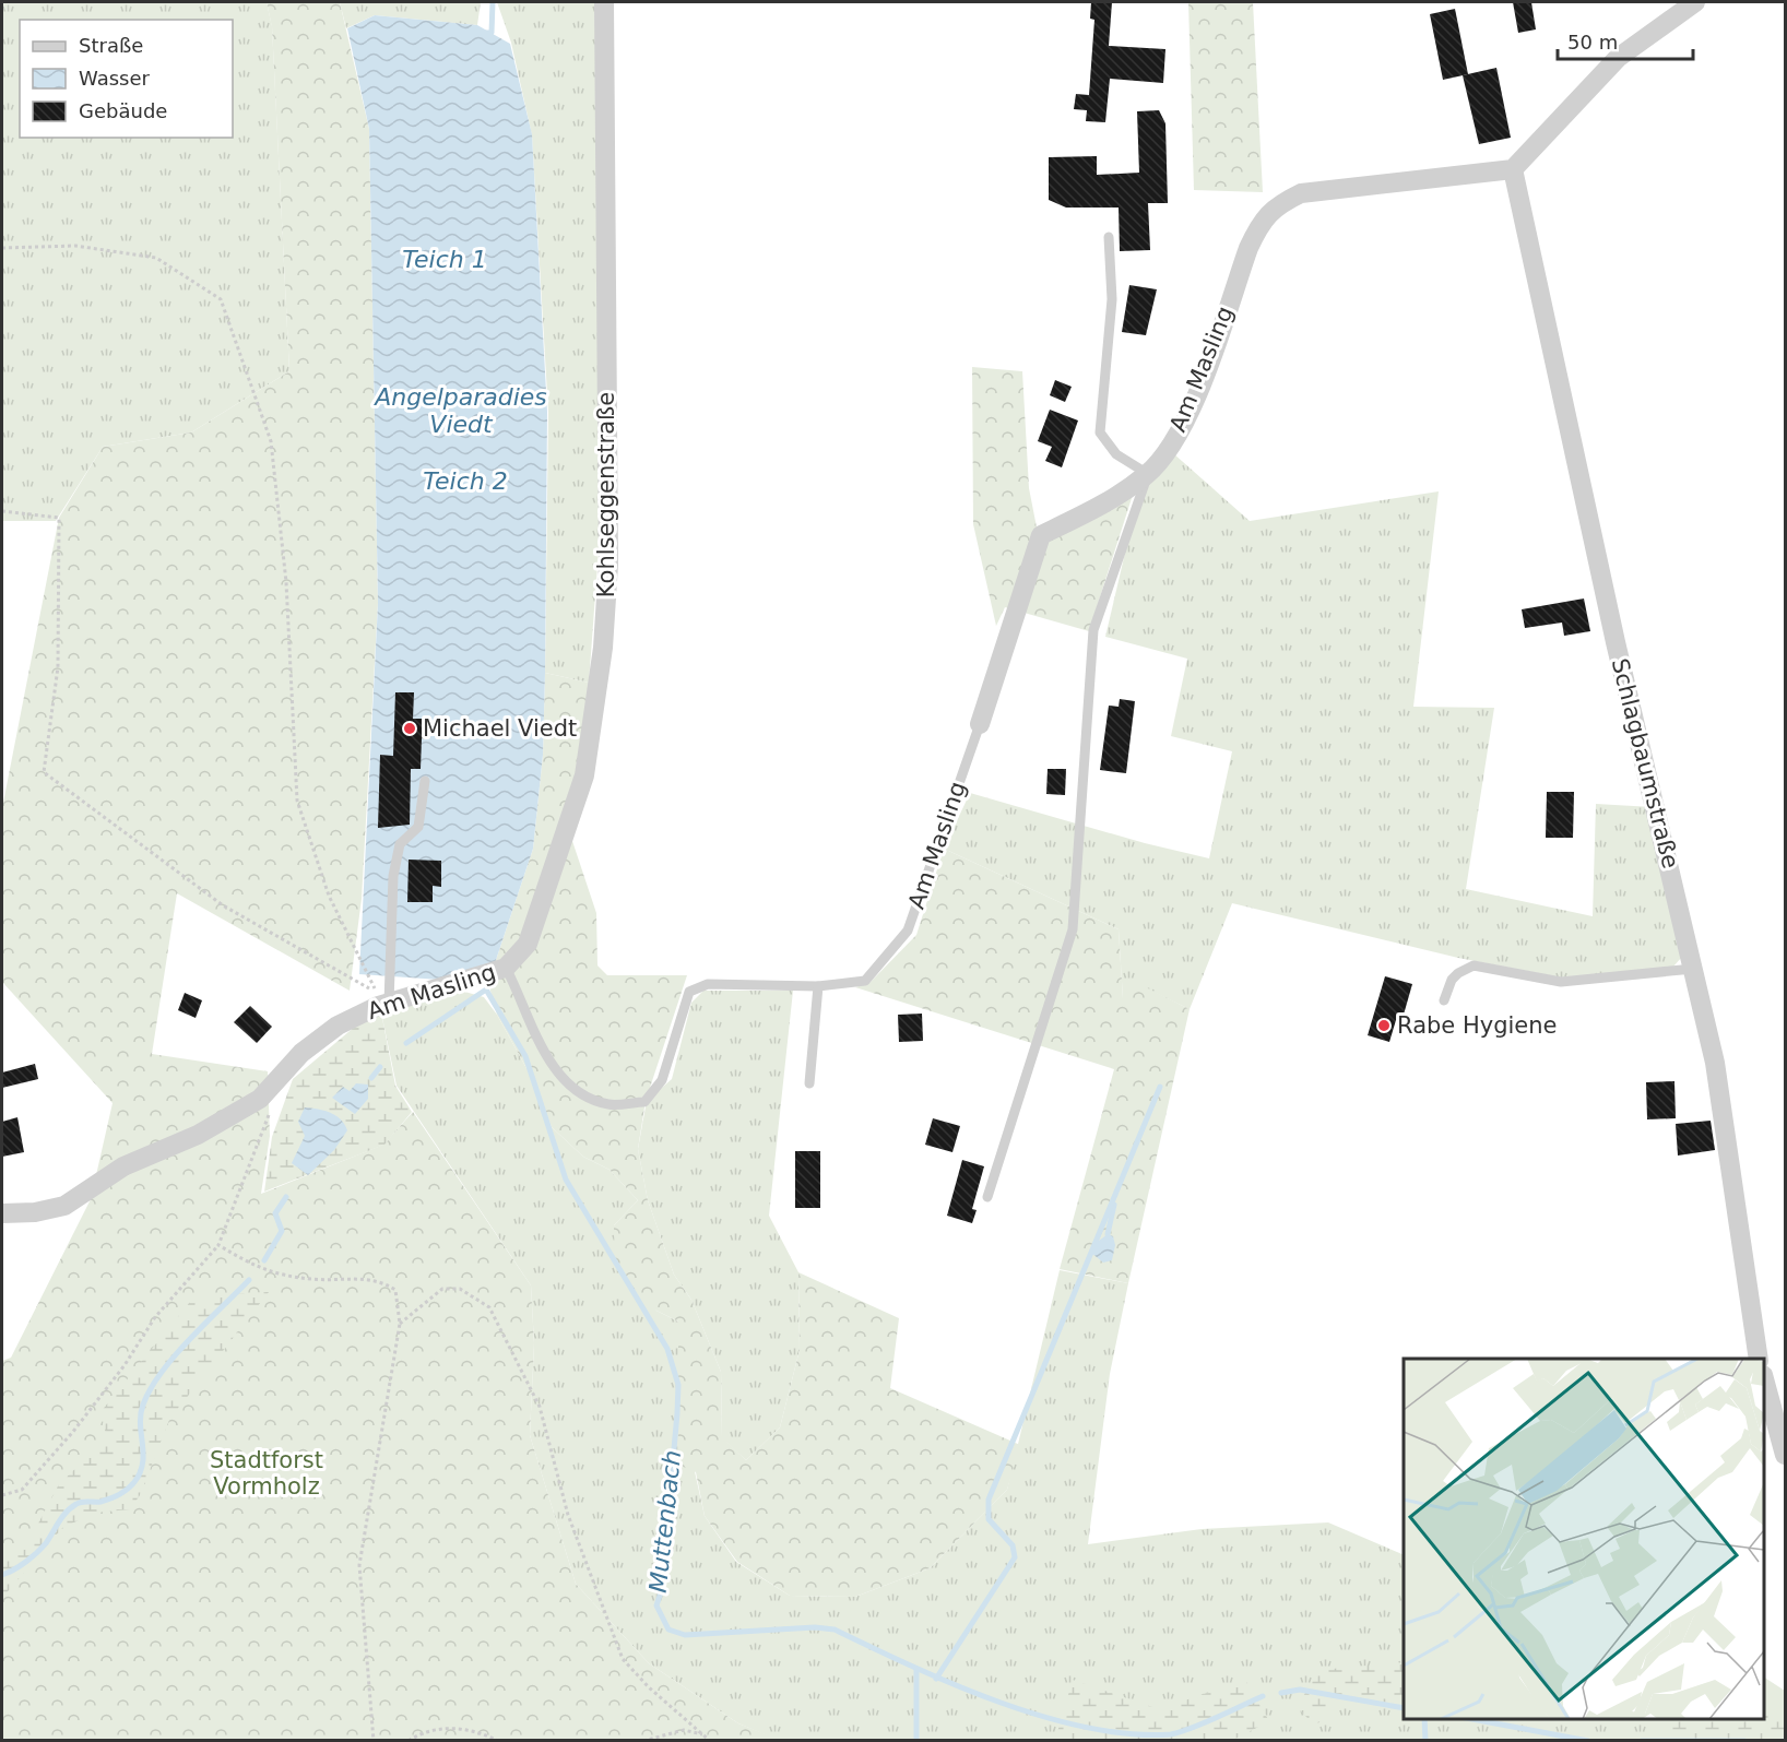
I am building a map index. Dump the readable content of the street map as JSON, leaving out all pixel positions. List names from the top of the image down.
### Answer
{
  "streets": {
    "street": ["Am Masling", "Kohlseggenstraße", "Schlagbaumstraße"]
  },
  "crossings": [
    ["Am Masling", "Kohlseggenstraße"],
    ["Am Masling", "Schlagbaumstraße"]
  ],
  "water": [
    "Teich 1",
    "Angelparadies Viedt",
    "Teich 2",
    "Muttenbach"
  ],
  "parks": ["Stadtforst Vormholz"],
  "places": ["Michael Viedt", "Rabe Hygiene"],
  "legend": ["Straße", "Wasser", "Gebäude"],
  "scale_bar": "50 m"
}
